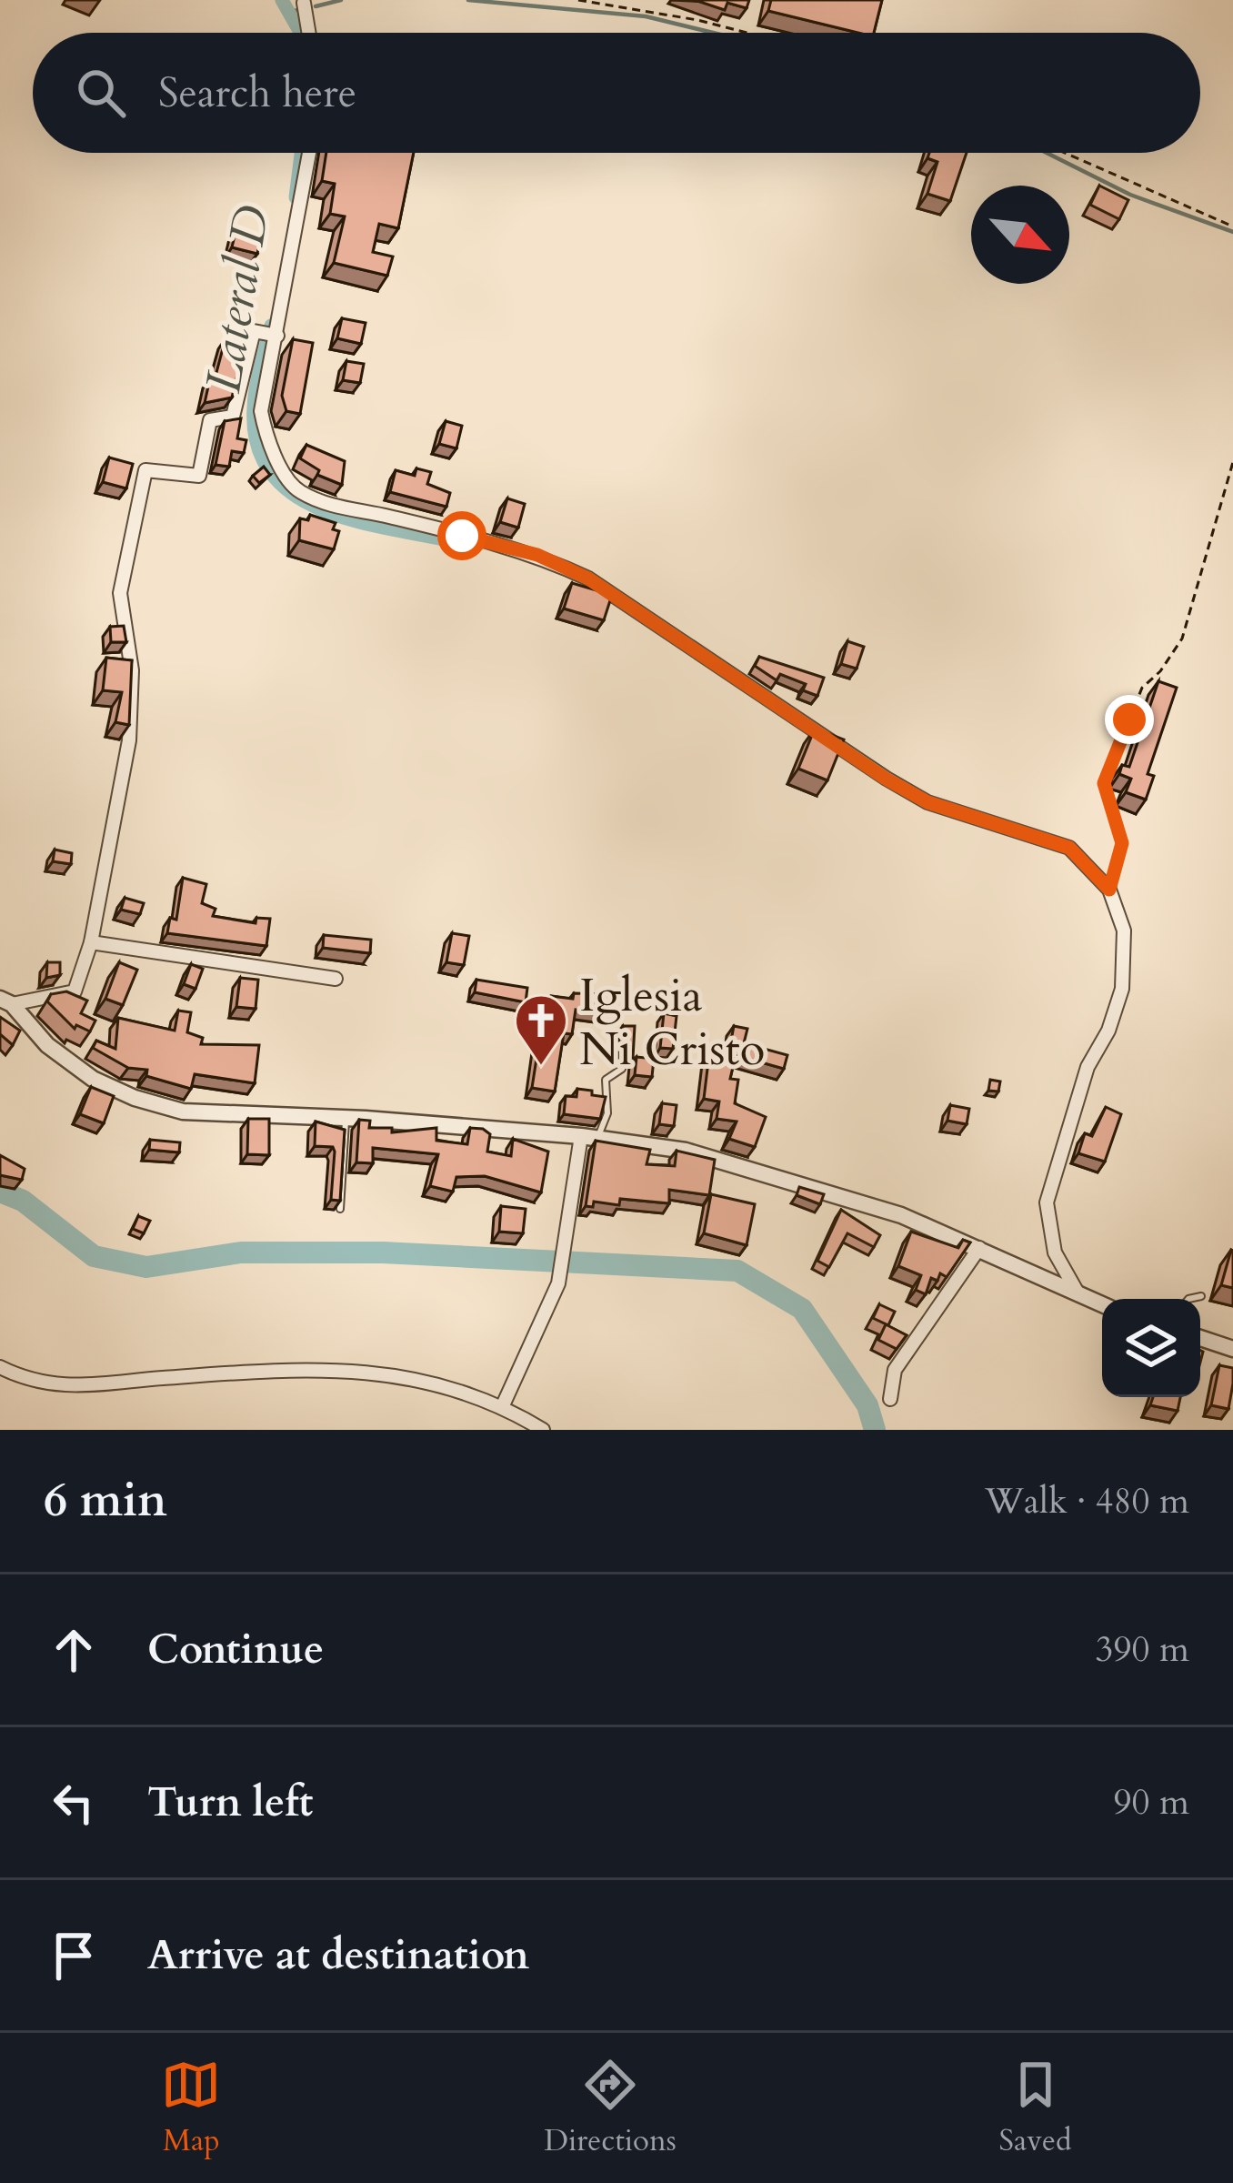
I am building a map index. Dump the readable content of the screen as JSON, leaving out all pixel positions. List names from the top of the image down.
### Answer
{
  "water": ["Lateral D"],
  "places": {
    "church": ["Iglesia Ni Cristo"]
  },
  "north": "bottom right",
  "page": {
    "search": "Search here",
    "heading": ["6 min", "Walk · 480 m"],
    "list": [
      ["Continue", "390 m"],
      ["Turn left", "90 m"],
      "Arrive at destination"
    ],
    "nav": ["Map", "Directions", "Saved"]
  }
}
